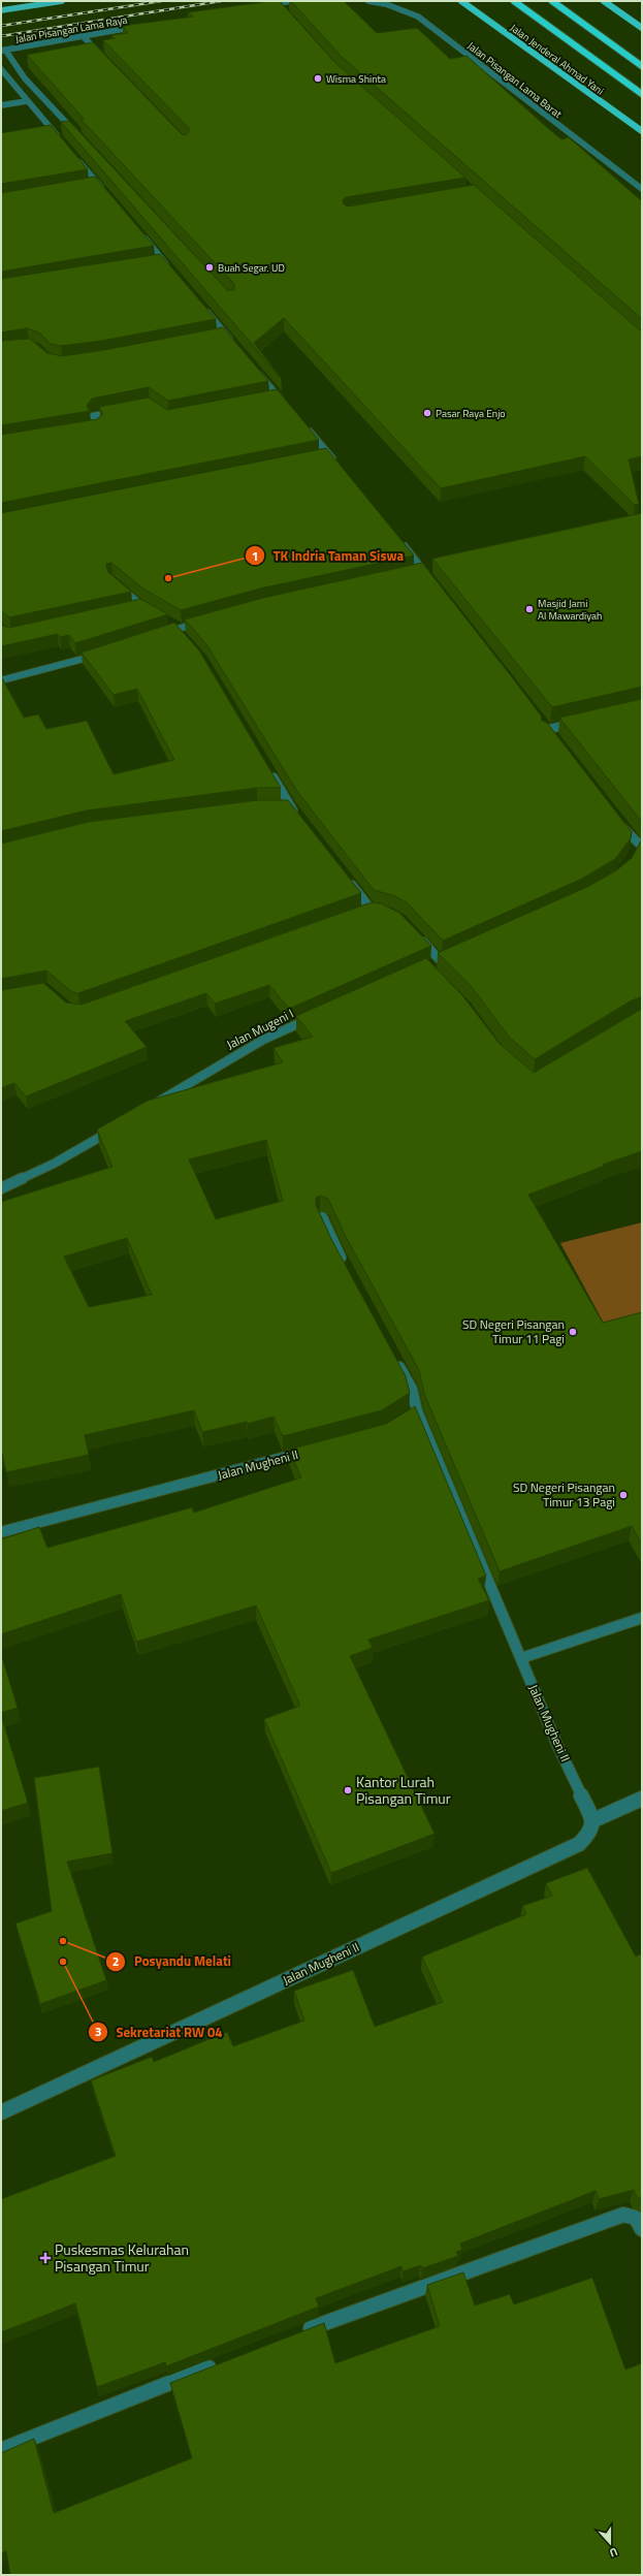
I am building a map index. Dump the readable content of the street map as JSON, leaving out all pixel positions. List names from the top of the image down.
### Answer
{
  "streets": {
    "highway": ["Jalan Jenderal Ahmad Yani"],
    "street": [
      "Jalan Pisangan Lama Raya",
      "Jalan Pisangan Lama Barat",
      "Jalan Mugeni I",
      "Jalan Mugheni II"
    ]
  },
  "places": {
    "other": [
      "Wisma Shinta",
      "Buah Segar. UD",
      "Pasar Raya Enjo",
      "TK Indria Taman Siswa",
      "Masjid Jami Al Mawardiyah",
      "SD Negeri Pisangan Timur 11 Pagi",
      "SD Negeri Pisangan Timur 13 Pagi",
      "Kantor Lurah Pisangan Timur",
      "Posyandu Melati",
      "Sekretariat RW 04"
    ],
    "health": ["Puskesmas Kelurahan Pisangan Timur"]
  },
  "north": "bottom"
}
